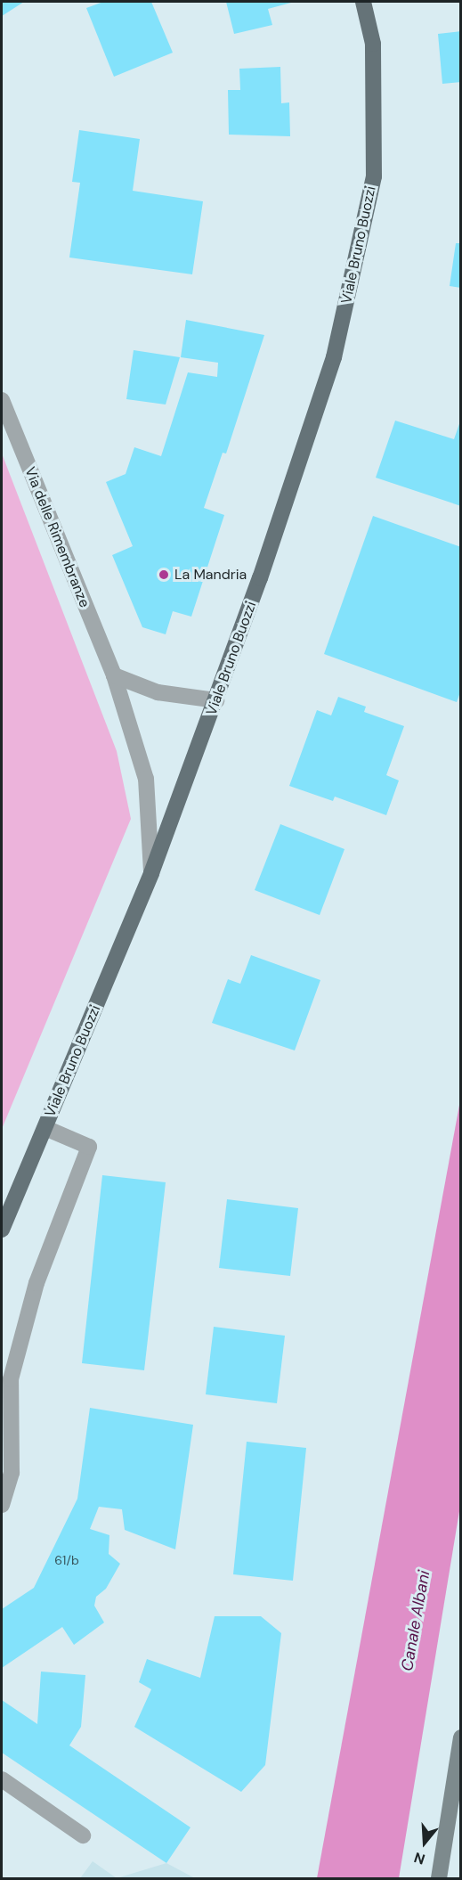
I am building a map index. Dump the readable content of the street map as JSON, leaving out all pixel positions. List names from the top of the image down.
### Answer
{
  "streets": {
    "main road": ["Viale Bruno Buozzi"],
    "street": ["Via delle Rimembranze"]
  },
  "crossings": [
    ["Viale Bruno Buozzi", "Via delle Rimembranze"]
  ],
  "water": ["Canale Albani"],
  "places": ["La Mandria"],
  "house_numbers": ["61/b"],
  "north": "bottom"
}
